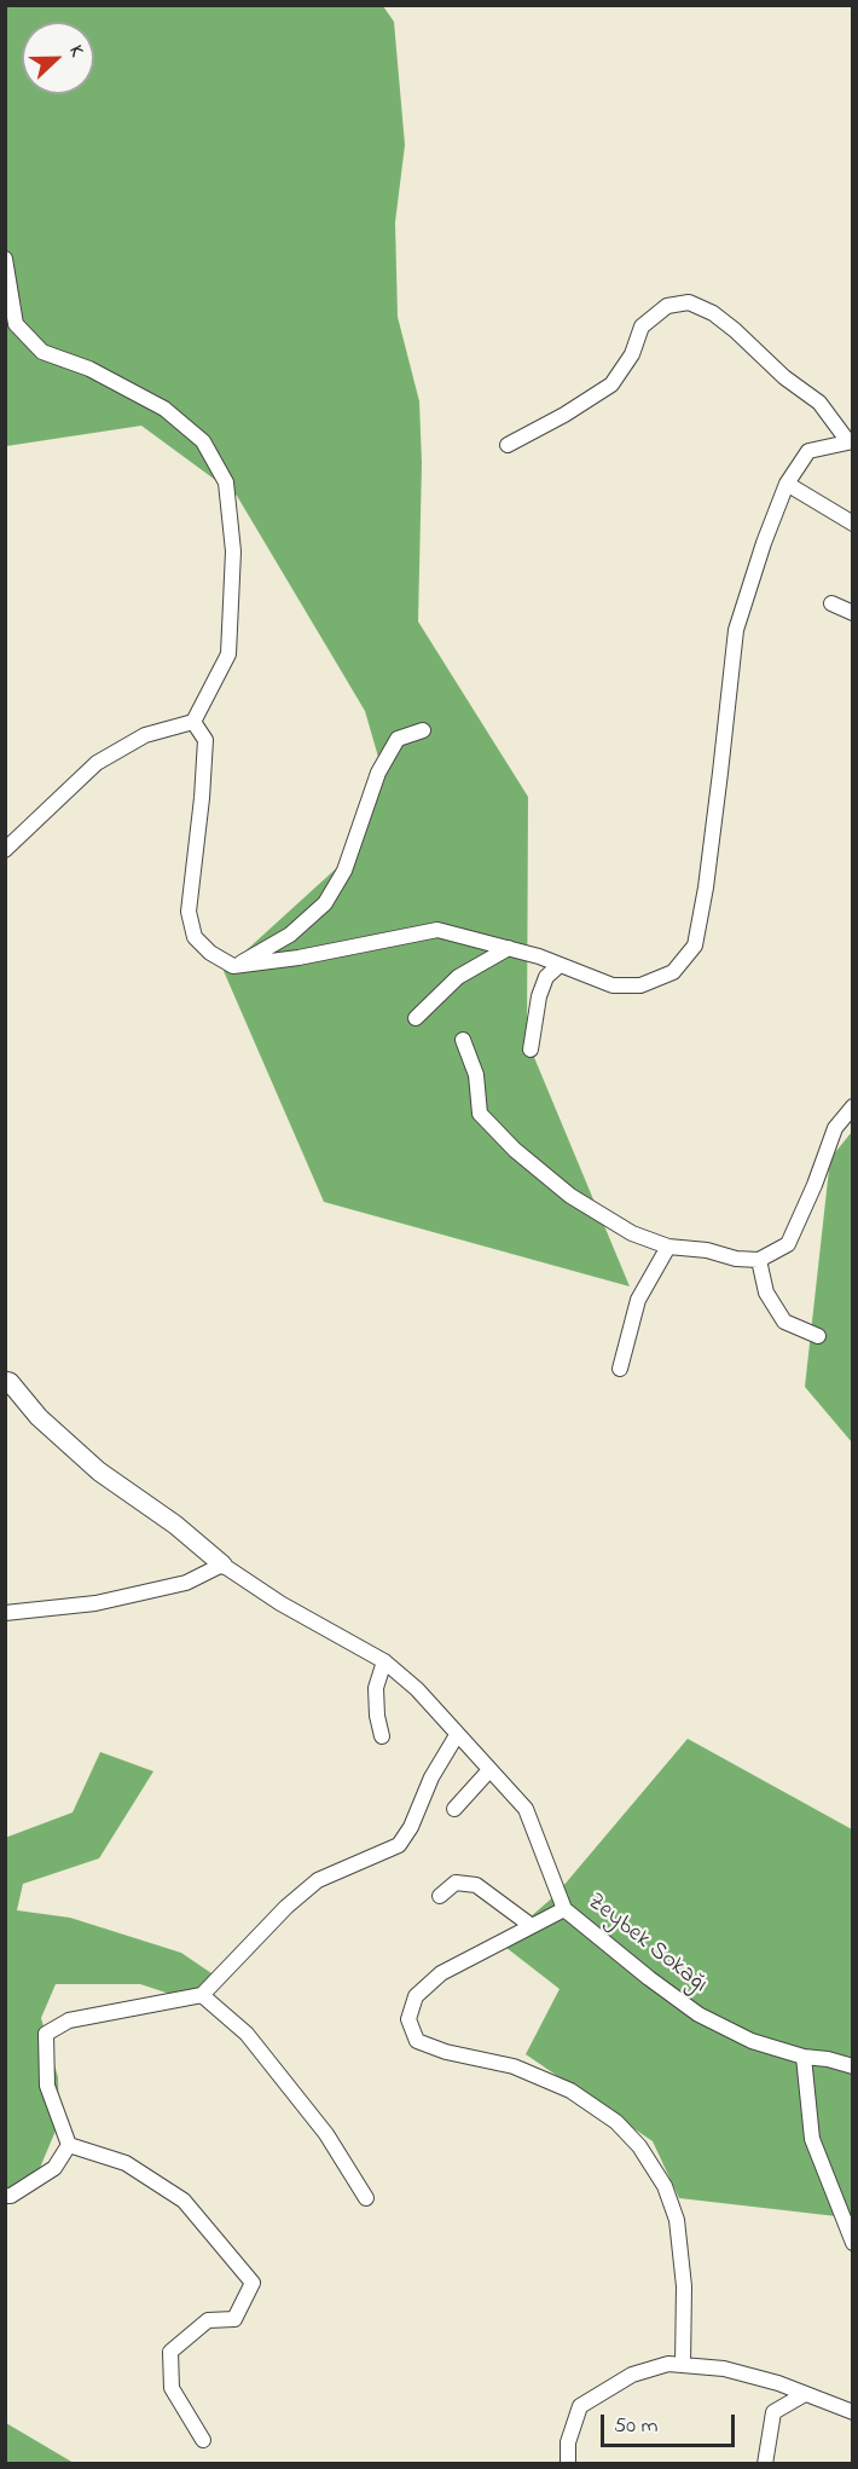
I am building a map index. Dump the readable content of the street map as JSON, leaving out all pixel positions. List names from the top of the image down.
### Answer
{
  "streets": {
    "street": ["Zeybek Sokağı"]
  },
  "scale_bar": "50 m",
  "north": "right"
}
